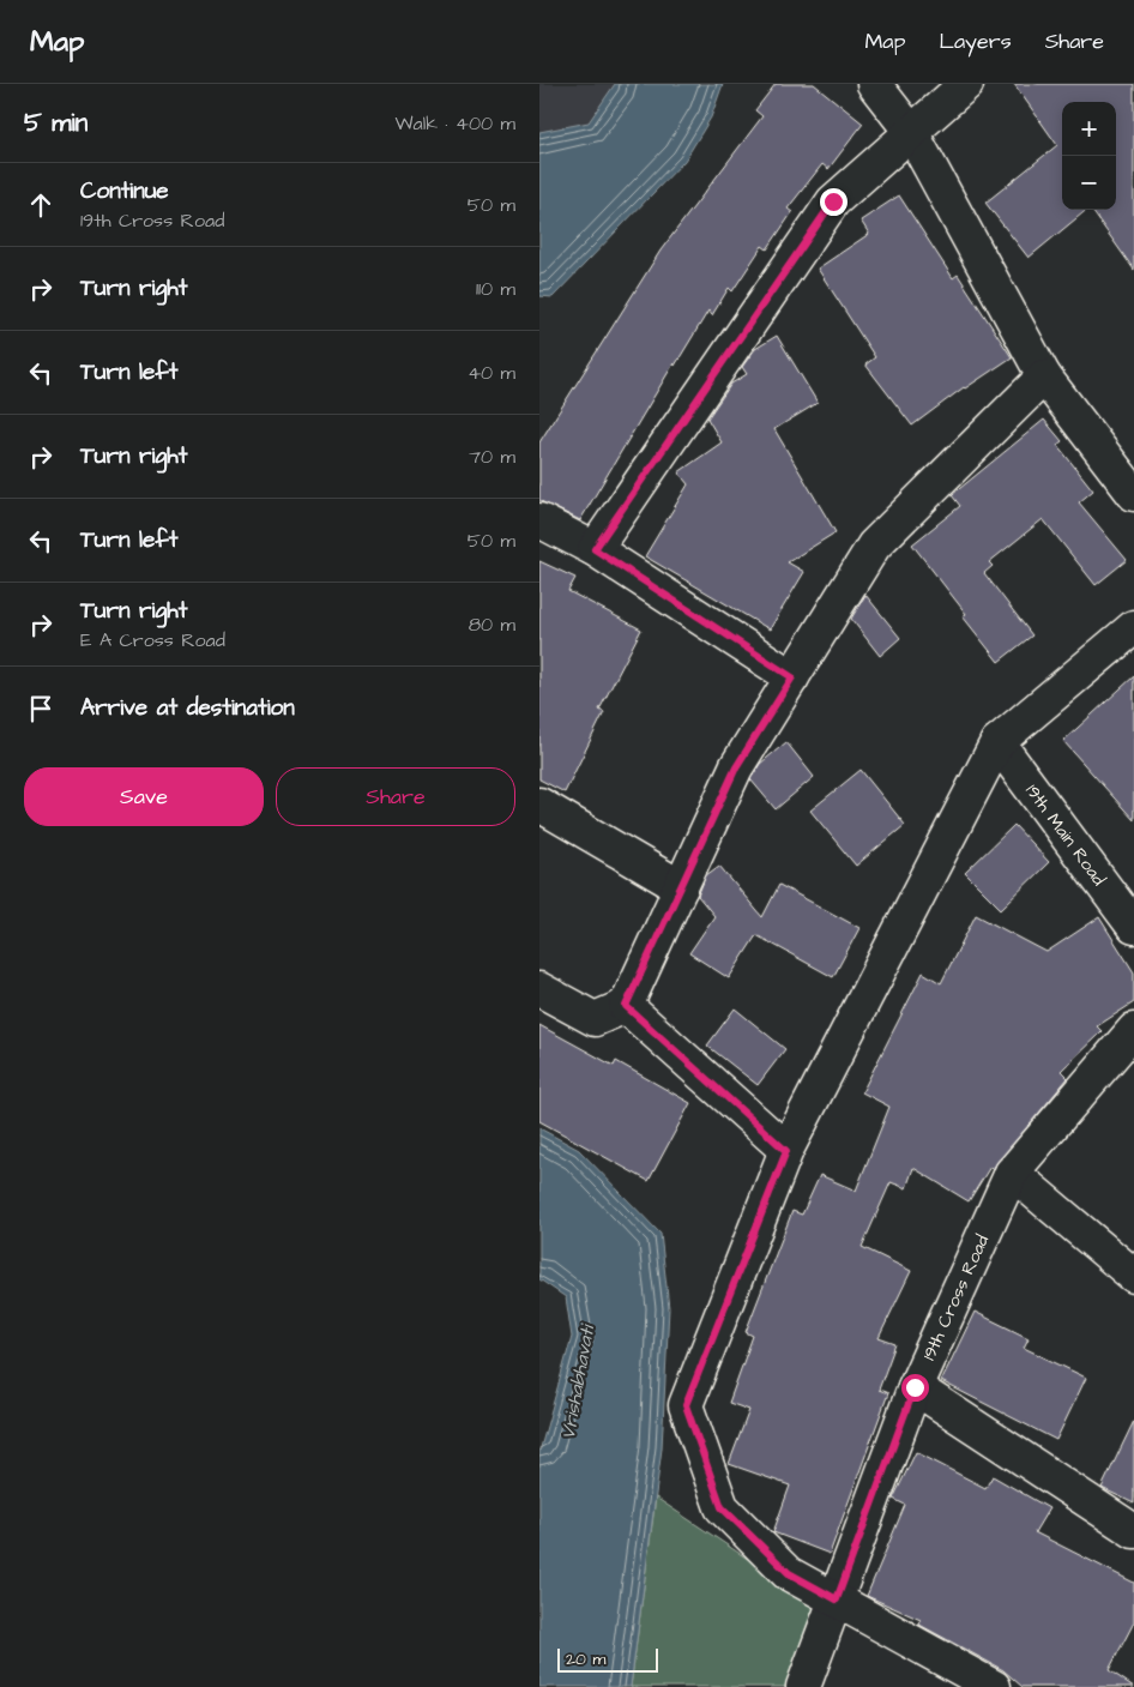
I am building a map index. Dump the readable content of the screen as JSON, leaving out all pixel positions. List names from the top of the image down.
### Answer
{
  "streets": {
    "street": ["19th Main Road", "19th Cross Road"]
  },
  "water": ["Vrishabhavati"],
  "scale_bar": "20 m",
  "page": {
    "header": "Map",
    "nav": ["Map", "Layers", "Share"],
    "heading": ["5 min", "Walk · 400 m"],
    "map_buttons": ["+", "−"],
    "list": [
      ["Continue", "19th Cross Road", "50 m"],
      ["Turn right", "110 m"],
      ["Turn left", "40 m"],
      ["Turn right", "70 m"],
      ["Turn left", "50 m"],
      ["Turn right", "E A Cross Road", "80 m"],
      "Arrive at destination"
    ],
    "buttons": ["Save", "Share"],
    "scale": "20 m"
  }
}
